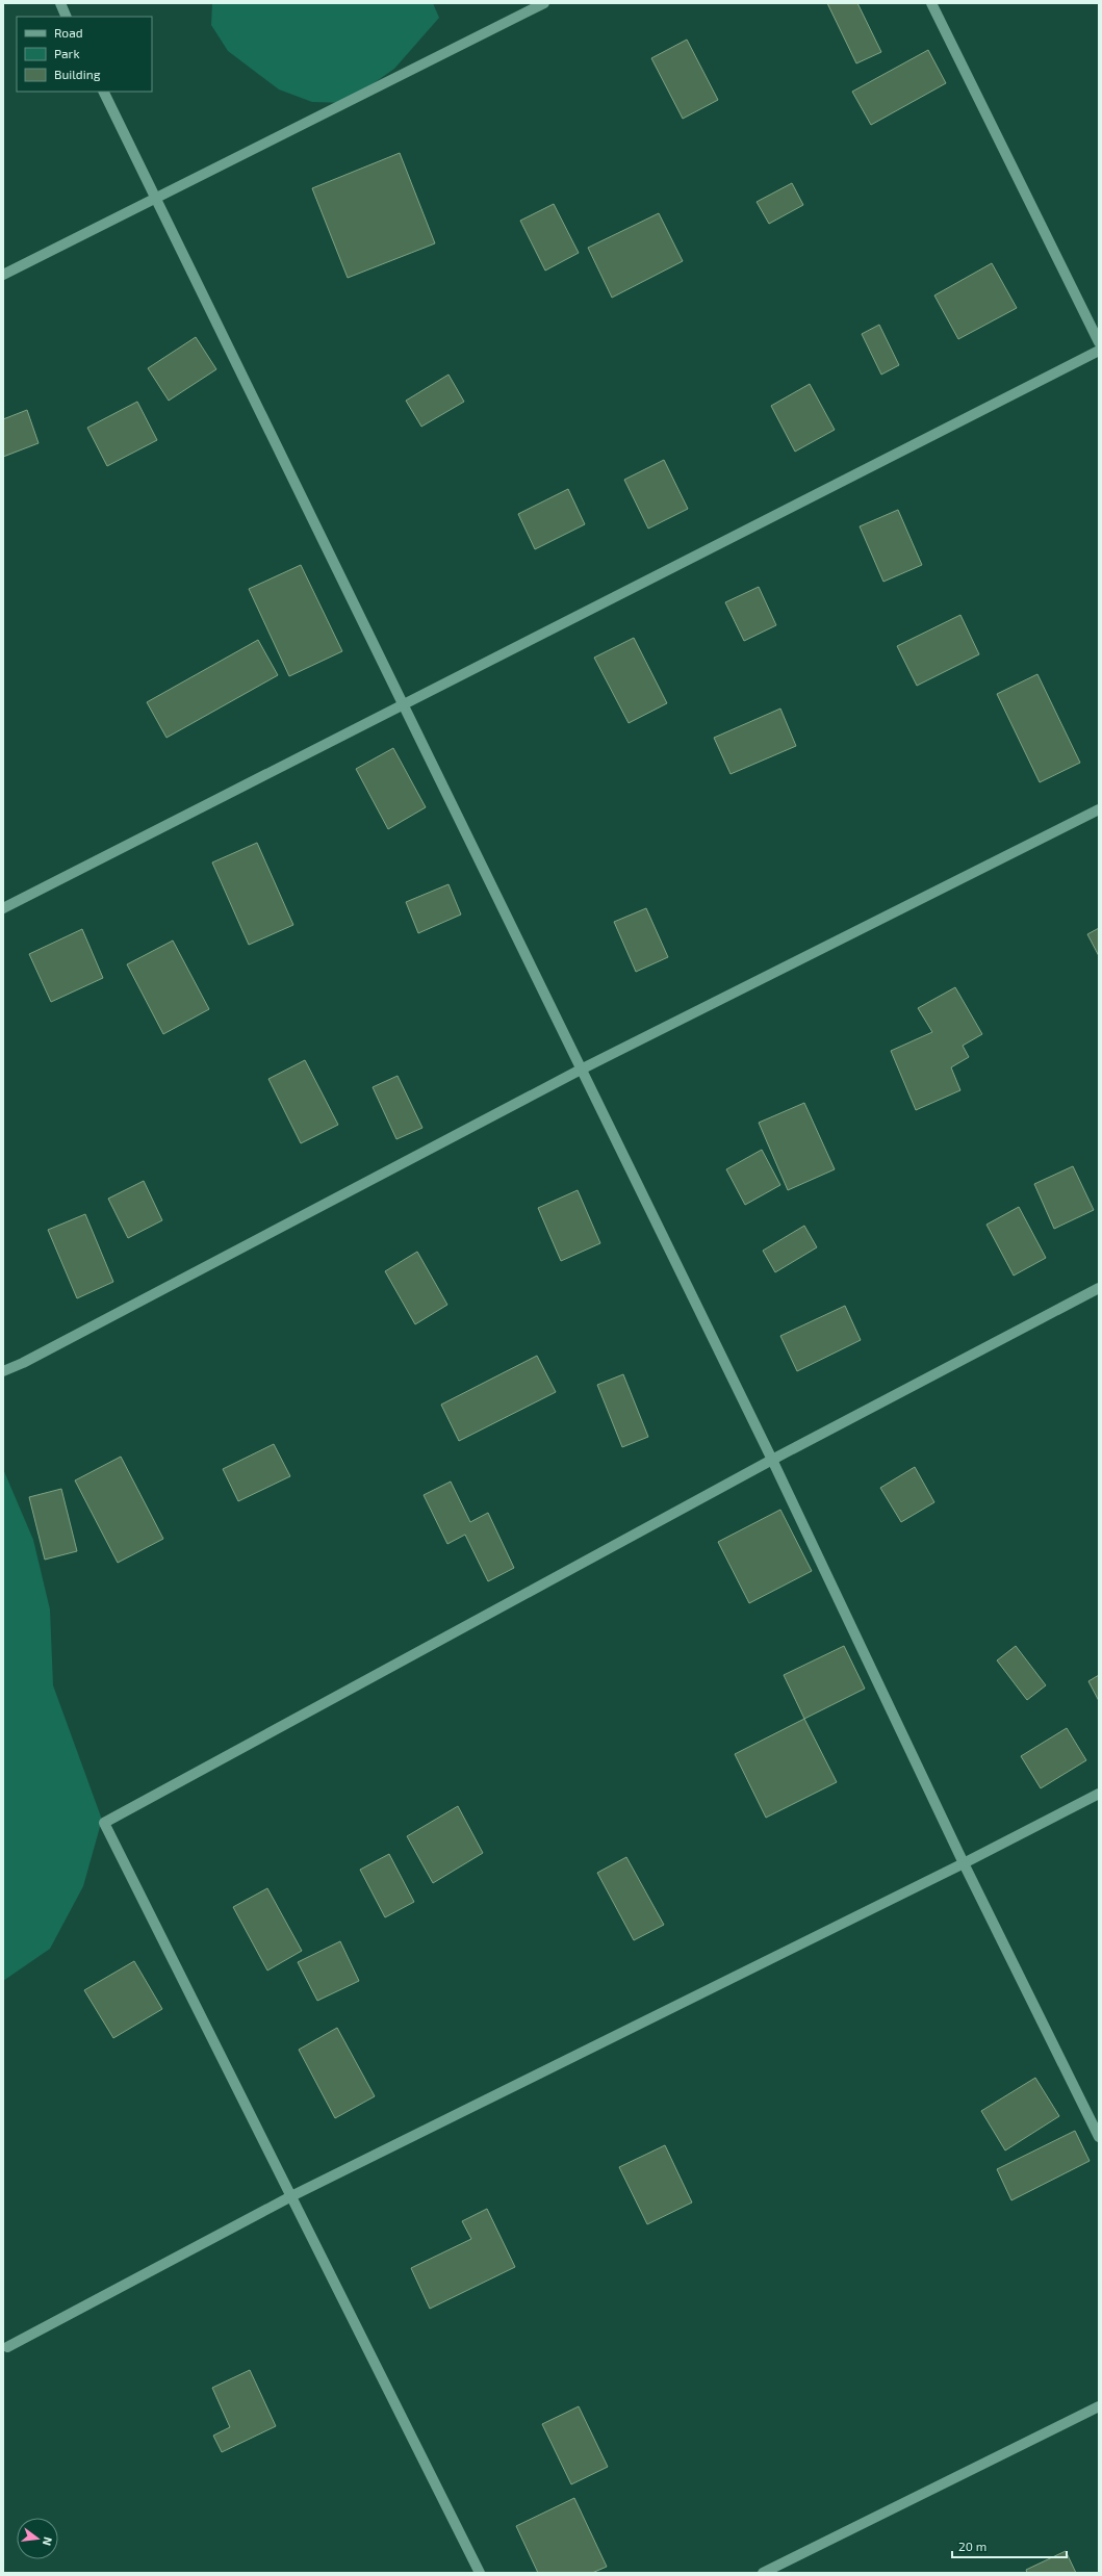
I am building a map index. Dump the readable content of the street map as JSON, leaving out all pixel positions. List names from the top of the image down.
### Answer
{
  "legend": ["Road", "Park", "Building"],
  "scale_bar": "20 m",
  "north": "right"
}
